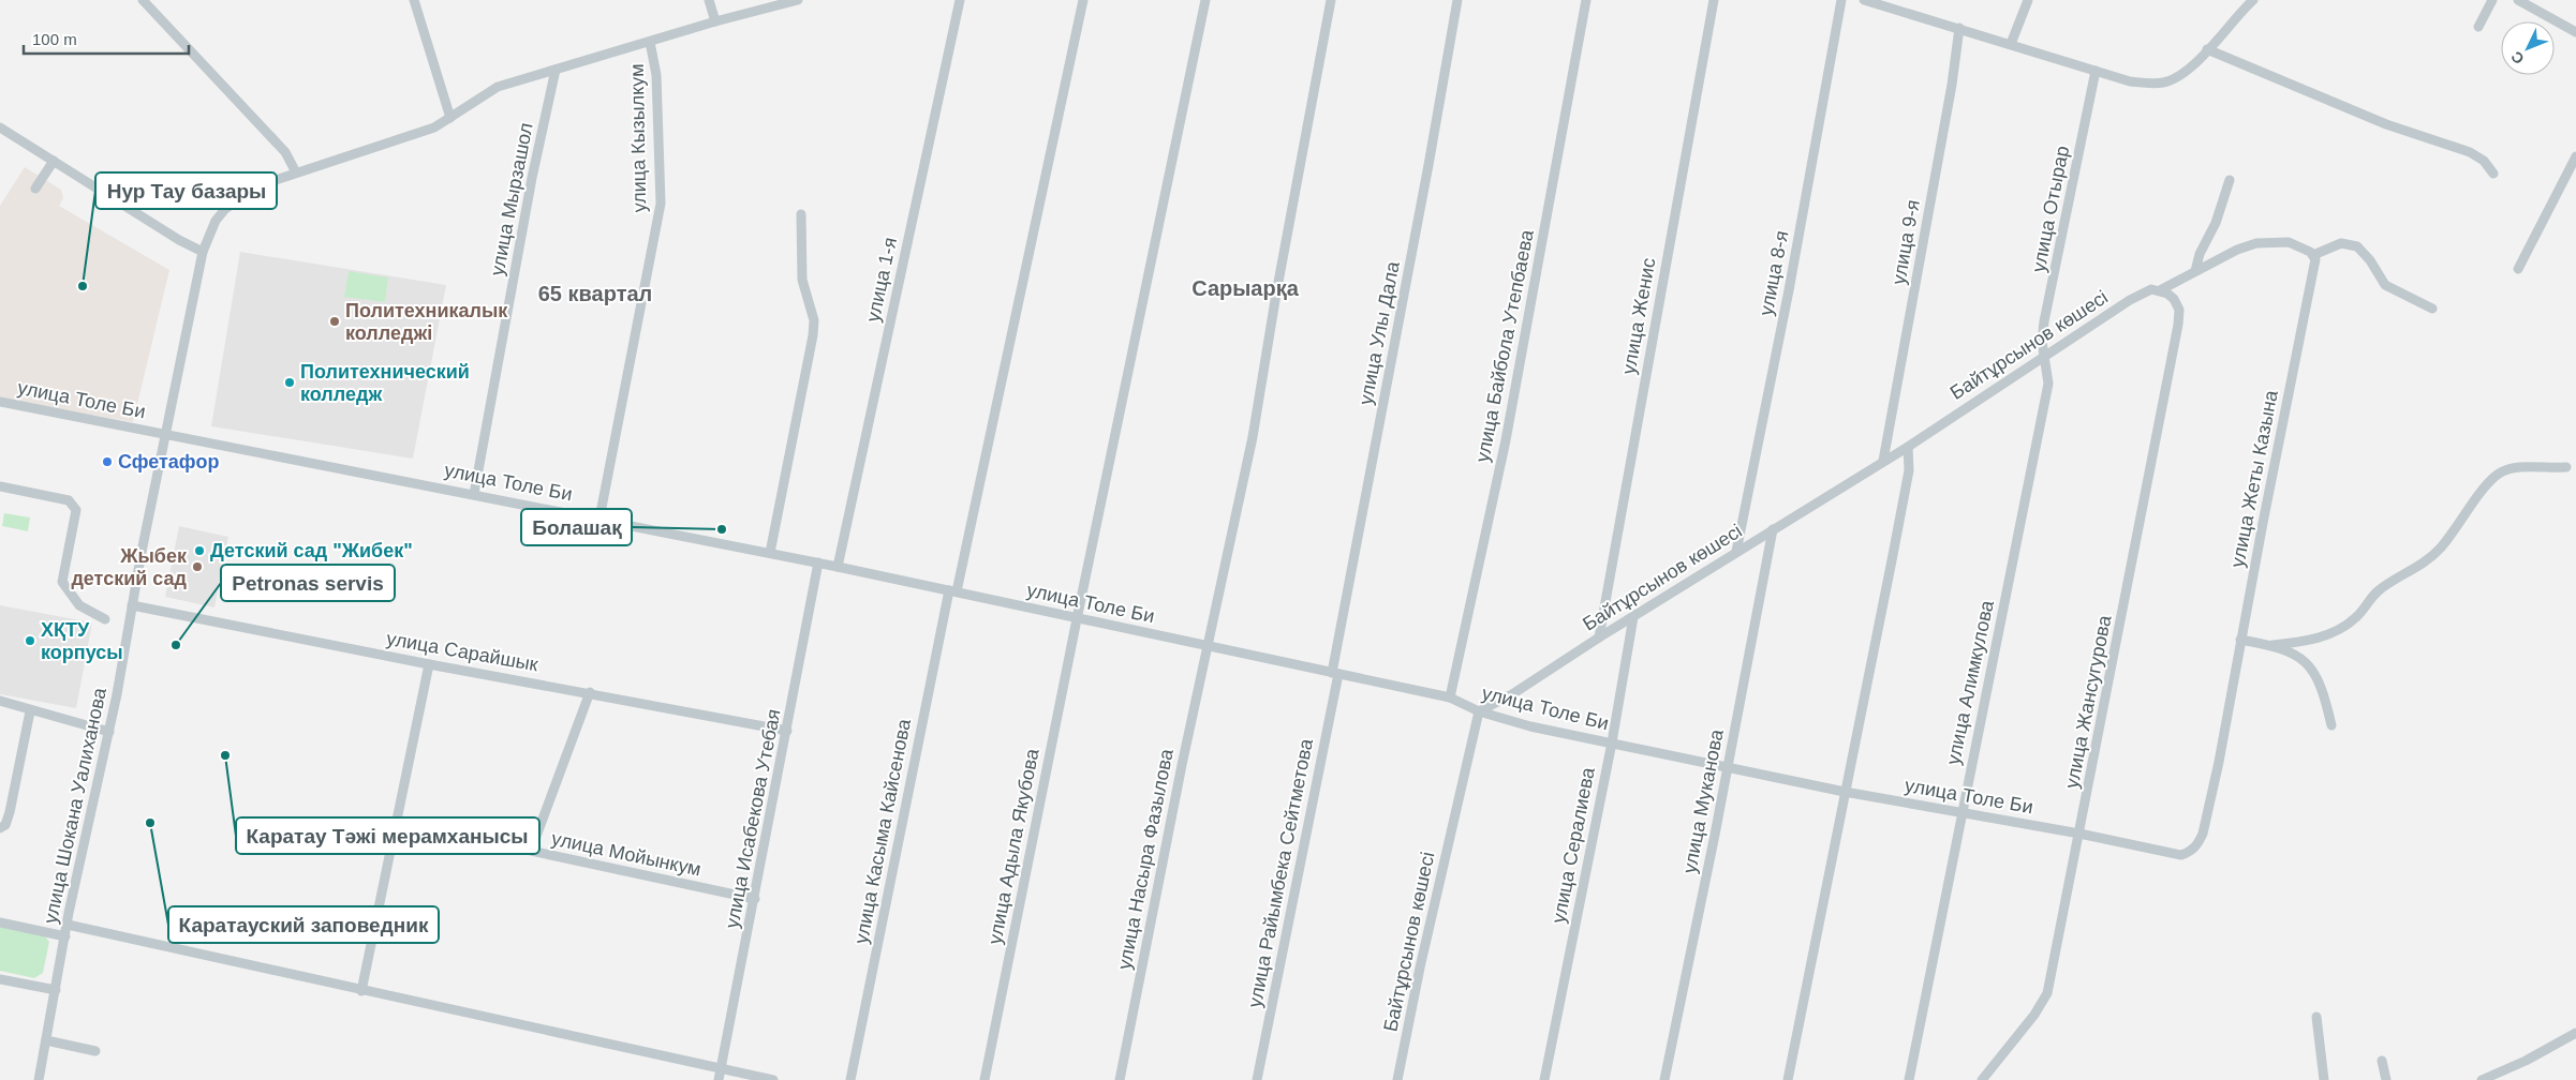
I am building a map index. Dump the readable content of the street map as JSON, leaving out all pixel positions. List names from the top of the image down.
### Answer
{
  "streets": {
    "street": [
      "улица Кызылкум",
      "улица Мырзашол",
      "улица Отырар",
      "улица 9-я",
      "улица 8-я",
      "улица 1-я",
      "улица Женис",
      "улица Улы Дала",
      "Байтұрсынов көшесі",
      "улица Байбола Утепбаева",
      "улица Толе Би",
      "улица Жеты Казына",
      "улица Сарайшык",
      "улица Алимкулова",
      "улица Жансугурова",
      "улица Муканова",
      "улица Шокана Уалиханова",
      "улица Исабекова Утебая",
      "улица Касыма Кайсенова",
      "улица Сералиева",
      "улица Адыла Якубова",
      "улица Мойынкум",
      "улица Насыра Фазылова",
      "улица Райымбека Сейтметова"
    ]
  },
  "crossings": [
    ["улица Кызылкум", "улица Толе Би"],
    ["улица Кызылкум", "улица Шокана Уалиханова"],
    ["улица Мырзашол", "улица Толе Би"],
    ["улица Мырзашол", "улица Шокана Уалиханова"],
    ["улица Отырар", "Байтұрсынов көшесі"],
    ["улица Отырар", "улица Алимкулова"],
    ["улица 9-я", "Байтұрсынов көшесі"],
    ["улица 8-я", "Байтұрсынов көшесі"],
    ["улица 1-я", "улица Толе Би"],
    ["улица Женис", "Байтұрсынов көшесі"],
    ["улица Улы Дала", "улица Толе Би"],
    ["улица Улы Дала", "улица Райымбека Сейтметова"],
    ["Байтұрсынов көшесі", "улица Толе Би"],
    ["Байтұрсынов көшесі", "улица Алимкулова"],
    ["Байтұрсынов көшесі", "улица Жансугурова"],
    ["Байтұрсынов көшесі", "улица Муканова"],
    ["Байтұрсынов көшесі", "улица Сералиева"],
    ["улица Байбола Утепбаева", "улица Толе Би"],
    ["улица Толе Би", "улица Жеты Казына"],
    ["улица Толе Би", "улица Алимкулова"],
    ["улица Толе Би", "улица Жансугурова"],
    ["улица Толе Би", "улица Муканова"],
    ["улица Толе Би", "улица Шокана Уалиханова"],
    ["улица Толе Би", "улица Исабекова Утебая"],
    ["улица Толе Би", "улица Касыма Кайсенова"],
    ["улица Толе Би", "улица Сералиева"],
    ["улица Толе Би", "улица Адыла Якубова"],
    ["улица Толе Би", "улица Насыра Фазылова"],
    ["улица Толе Би", "улица Райымбека Сейтметова"],
    ["улица Сарайшык", "улица Шокана Уалиханова"],
    ["улица Сарайшык", "улица Исабекова Утебая"],
    ["улица Сарайшык", "улица Мойынкум"],
    ["улица Исабекова Утебая", "улица Мойынкум"]
  ],
  "districts": ["Сарыарқа", "65 квартал"],
  "places": [
    "Нур Тау базары",
    "Политехникалык колледжі",
    "Политехнический колледж",
    "Сфетафор",
    "Болашақ",
    "Детский сад \"Жибек\"",
    "Жыбек детский сад",
    "ХҚТУ корпусы",
    "Petronas servis",
    "Каратау Тәжі мерамханысы",
    "Каратауский заповедник"
  ],
  "scale_bar": "100 m",
  "north": "bottom left"
}
